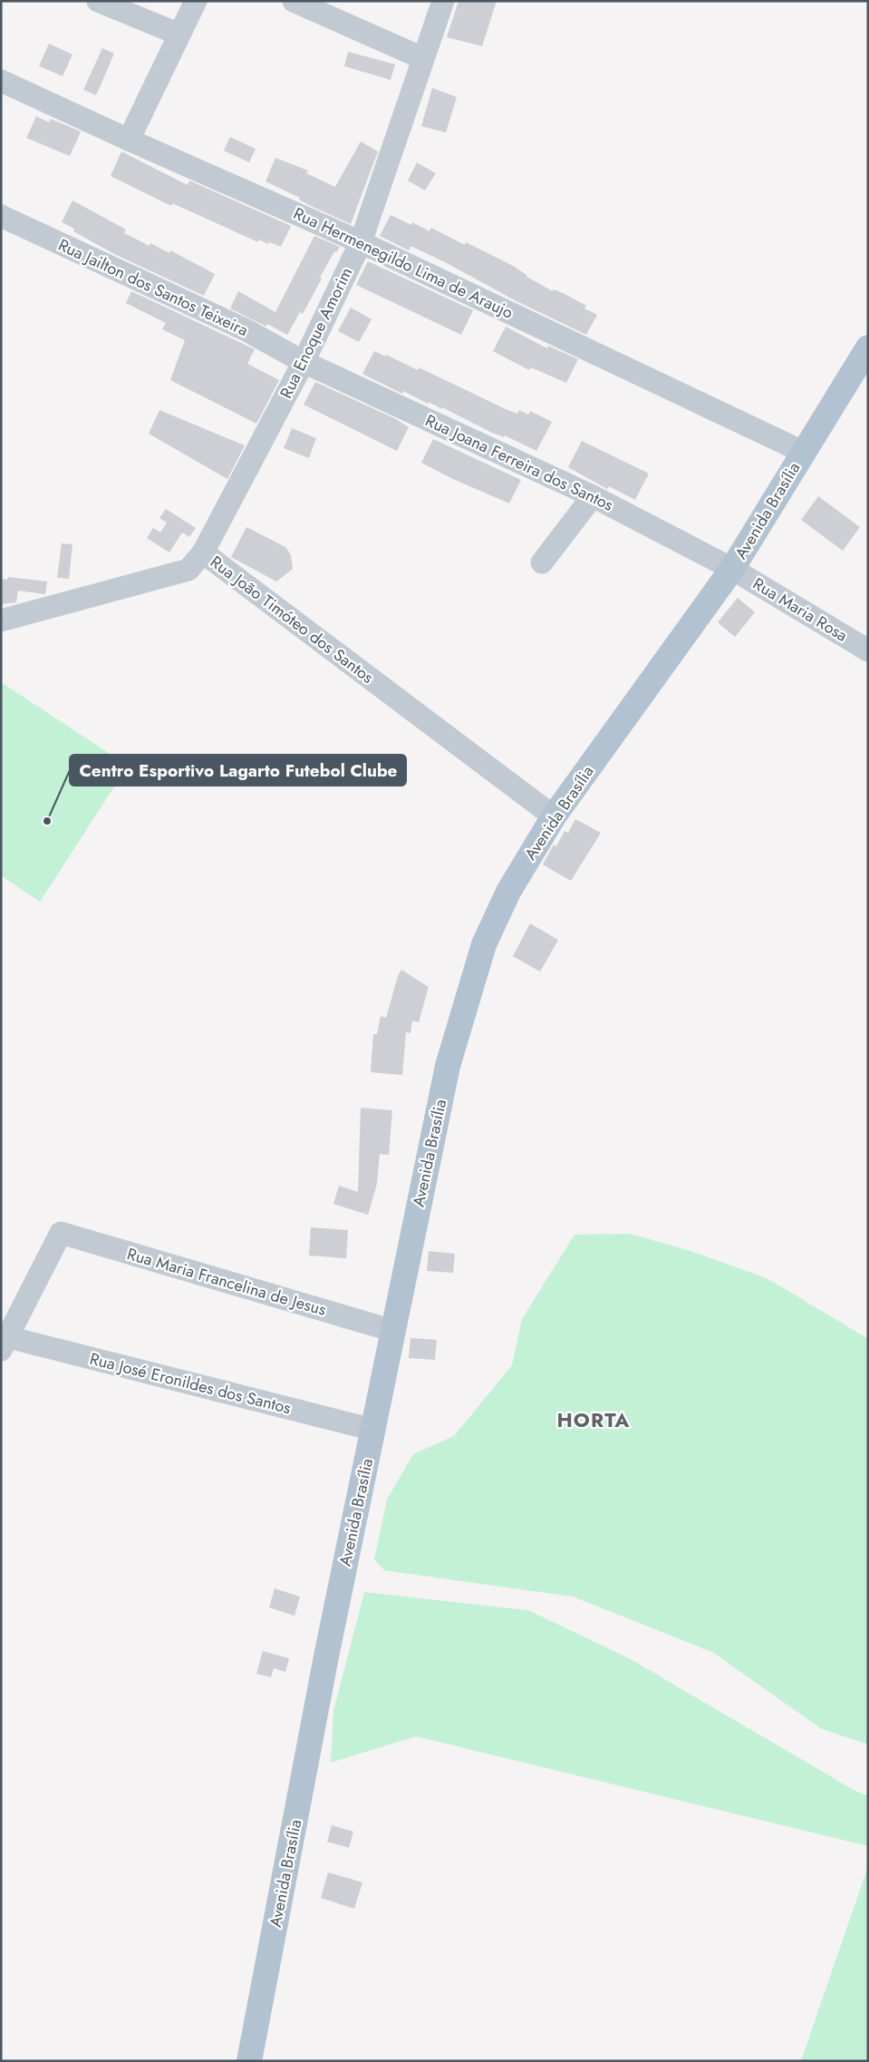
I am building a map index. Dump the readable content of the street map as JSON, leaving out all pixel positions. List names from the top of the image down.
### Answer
{
  "streets": {
    "main road": ["Avenida Brasília"],
    "street": [
      "Rua Hermenegildo Lima de Araujo",
      "Rua Jailton dos Santos Teixeira",
      "Rua Enoque Amorim",
      "Rua Joana Ferreira dos Santos",
      "Rua Maria Rosa",
      "Rua João Timóteo dos Santos",
      "Rua Maria Francelina de Jesus",
      "Rua José Eronildes dos Santos"
    ]
  },
  "crossings": [
    ["Rua Hermenegildo Lima de Araujo", "Rua Enoque Amorim"],
    ["Rua Hermenegildo Lima de Araujo", "Avenida Brasília"],
    ["Rua Jailton dos Santos Teixeira", "Rua Enoque Amorim"],
    ["Rua Jailton dos Santos Teixeira", "Rua Joana Ferreira dos Santos"],
    ["Rua Enoque Amorim", "Rua Joana Ferreira dos Santos"],
    ["Rua Enoque Amorim", "Rua João Timóteo dos Santos"],
    ["Rua Joana Ferreira dos Santos", "Avenida Brasília"],
    ["Rua Joana Ferreira dos Santos", "Rua Maria Rosa"],
    ["Avenida Brasília", "Rua Maria Rosa"],
    ["Avenida Brasília", "Rua João Timóteo dos Santos"],
    ["Avenida Brasília", "Rua Maria Francelina de Jesus"],
    ["Avenida Brasília", "Rua José Eronildes dos Santos"],
    ["Rua Maria Francelina de Jesus", "Rua José Eronildes dos Santos"]
  ],
  "districts": ["HORTA"],
  "places": ["Centro Esportivo Lagarto Futebol Clube"]
}
